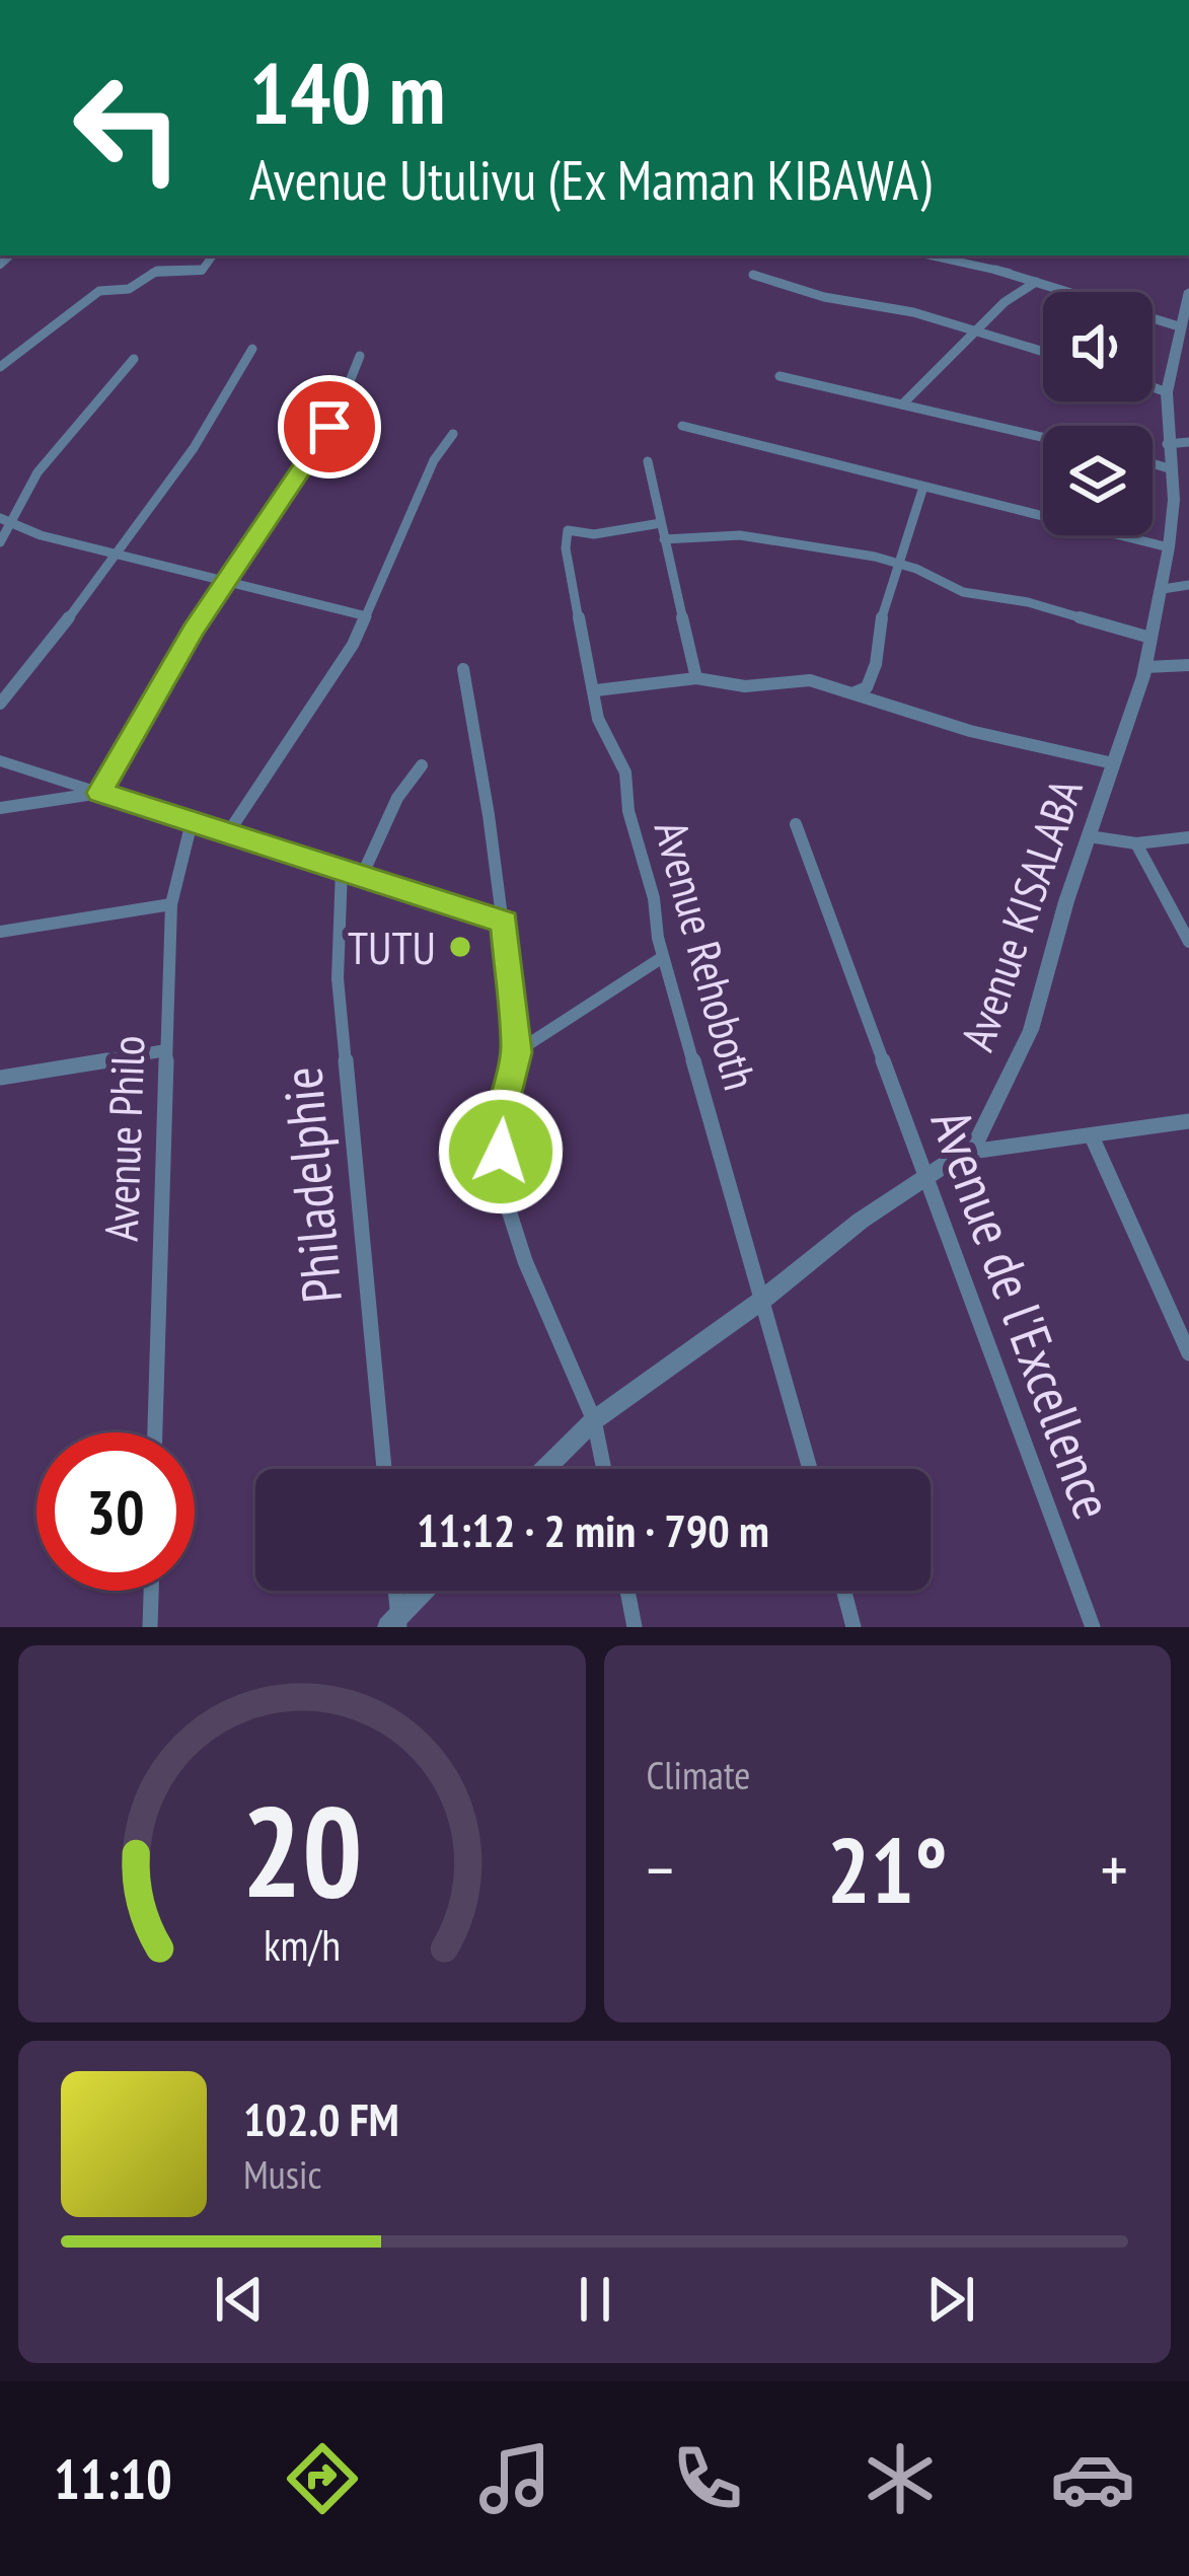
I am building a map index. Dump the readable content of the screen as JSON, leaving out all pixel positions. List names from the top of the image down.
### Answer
{
  "streets": {
    "street": [
      "Avenue KISALABA",
      "Avenue Rehoboth",
      "Avenue Philo",
      "Philadelphie",
      "Avenue de l'Excellence"
    ]
  },
  "crossings": [
    ["Avenue KISALABA", "Avenue Rehoboth"],
    ["Avenue KISALABA", "Avenue de l'Excellence"]
  ],
  "places": ["TUTU"],
  "page": {
    "turn": ["140 m", "Avenue Utulivu (Ex Maman KIBAWA)"],
    "limit": "30",
    "trip": "11:12 · 2 min · 790 m",
    "tile": "Climate",
    "heat": ["−", "21°", "+"],
    "song": ["102.0 FM", "Music"],
    "tabs": "11:10",
    "gauge": ["20", "km/h"]
  }
}
